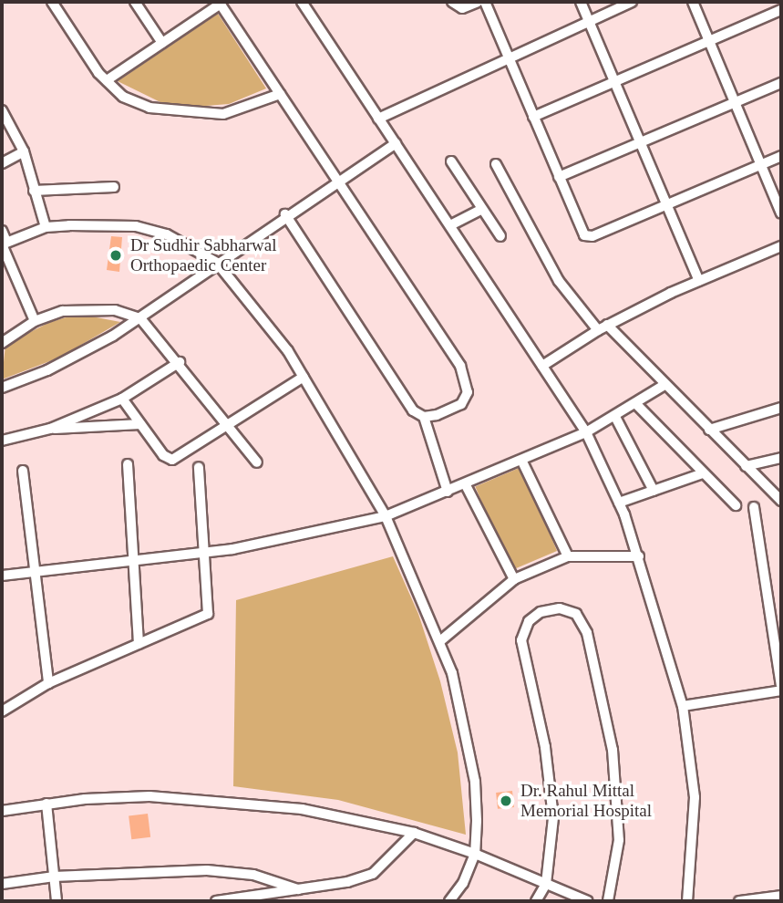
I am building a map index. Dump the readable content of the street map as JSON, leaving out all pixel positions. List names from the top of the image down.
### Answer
{
  "places": ["Dr Sudhir Sabharwal Orthopaedic Center", "Dr. Rahul Mittal Memorial Hospital"]
}
